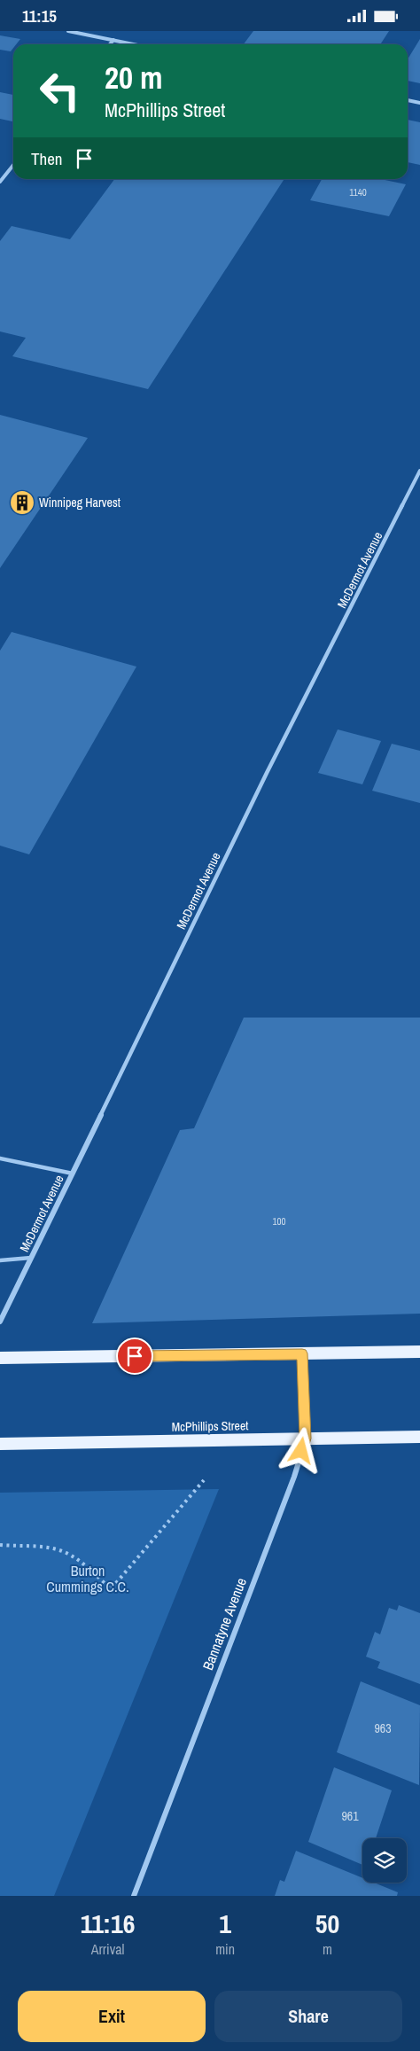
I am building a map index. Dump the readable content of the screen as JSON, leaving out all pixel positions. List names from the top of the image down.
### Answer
{
  "streets": {
    "main road": ["McPhillips Street"],
    "street": ["McDermot Avenue", "Bannatyne Avenue"]
  },
  "crossings": [
    ["McPhillips Street", "Bannatyne Avenue"]
  ],
  "parks": ["Burton Cummings C.C."],
  "places": {
    "building": ["Winnipeg Harvest"]
  },
  "house_numbers": [
    "1140",
    "100",
    "963",
    "961"
  ],
  "page": {
    "status": "11:15",
    "turn": ["20 m", "McPhillips Street"],
    "then": "Then",
    "eta": [
      "11:16",
      "Arrival",
      "1",
      "min",
      "50",
      "m"
    ],
    "buttons": ["Exit", "Share"]
  }
}
